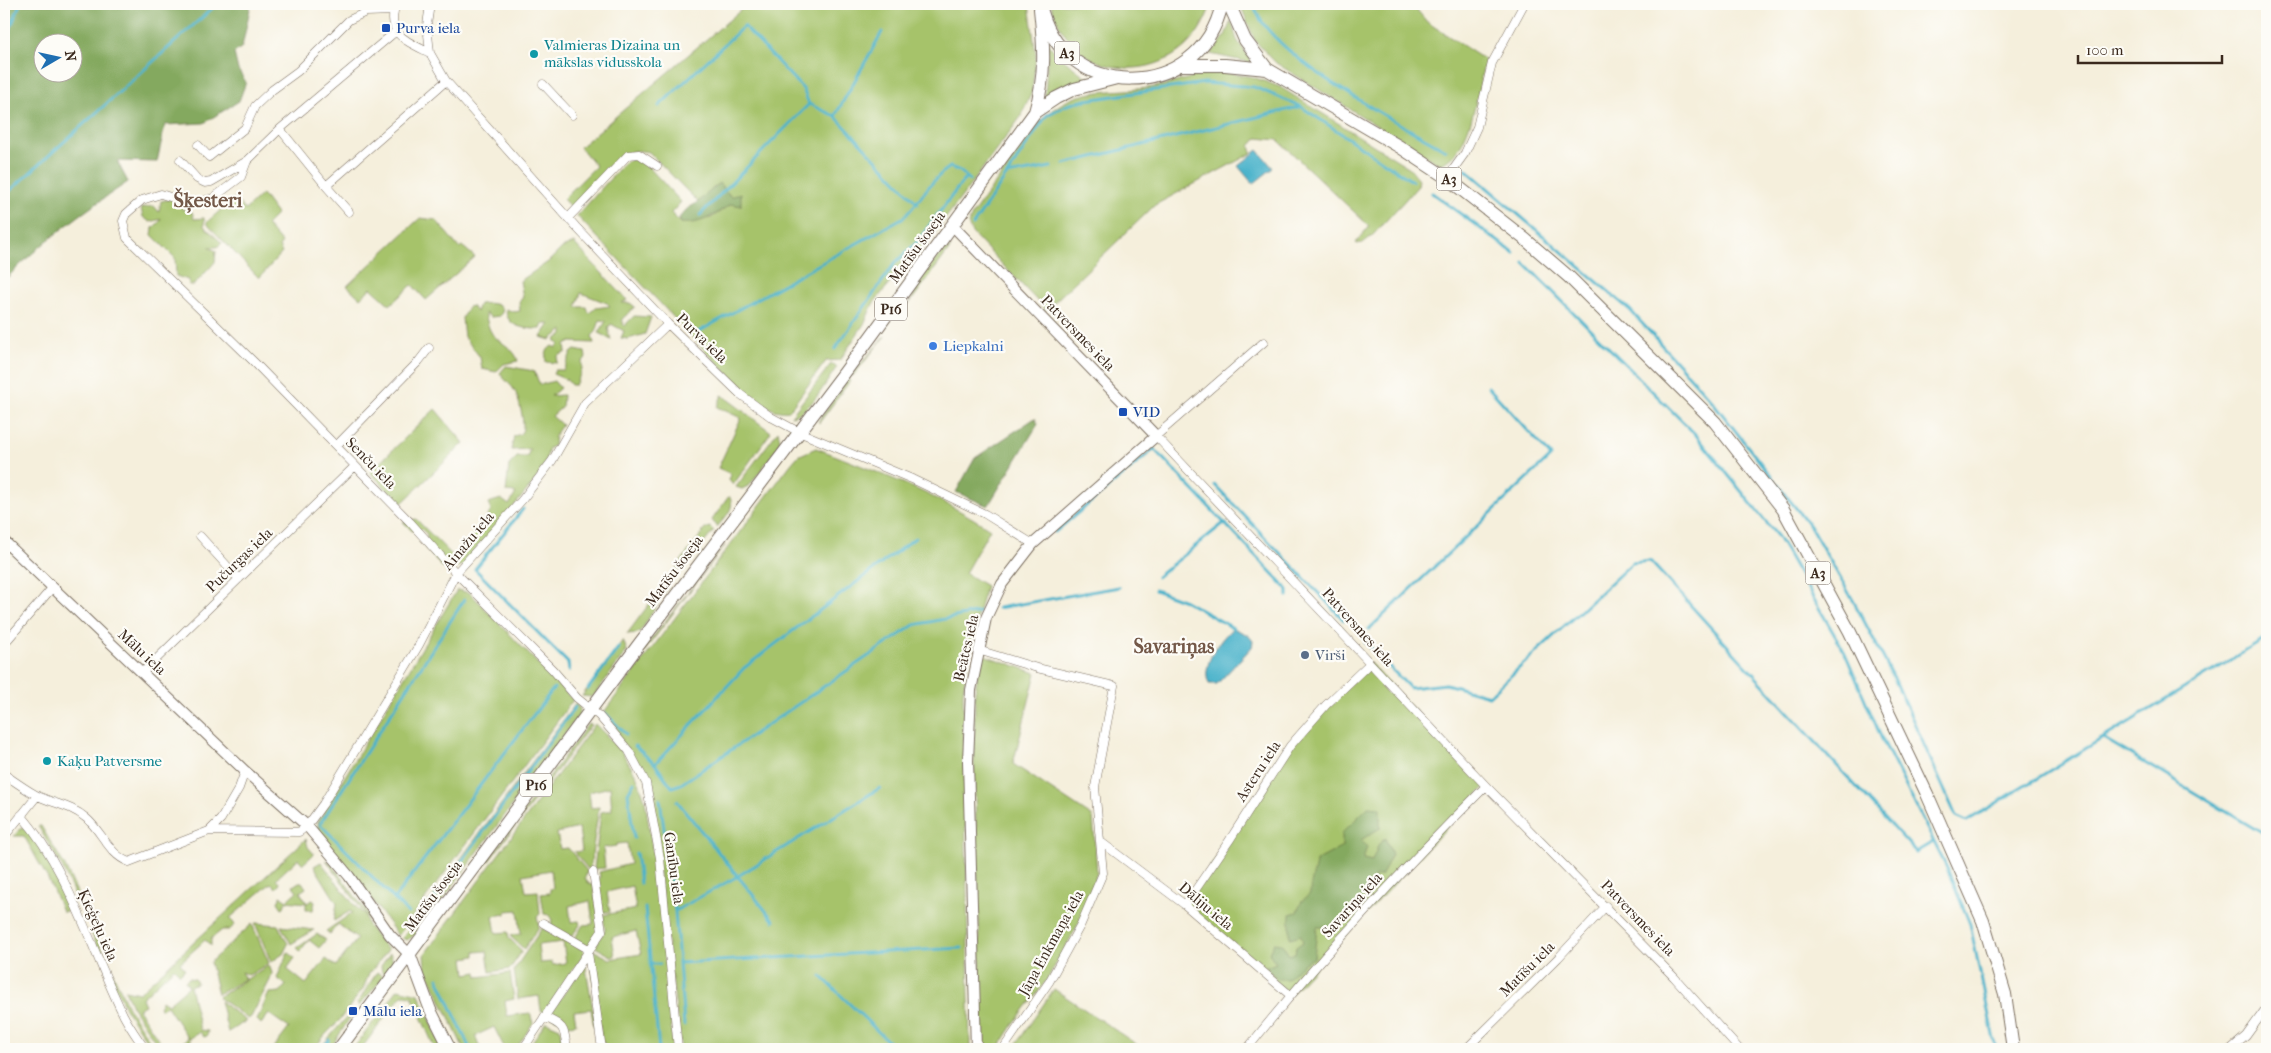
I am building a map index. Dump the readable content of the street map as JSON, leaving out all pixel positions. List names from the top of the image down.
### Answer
{
  "streets": {
    "main road": [
      "A3",
      "Matīšu šoseja",
      "P16",
      "Mālu iela"
    ],
    "street": [
      "Patversmes iela",
      "Purva iela",
      "Senču iela",
      "Ainažu iela",
      "Pučurgas iela",
      "Beātes iela",
      "Asteru iela",
      "Ganību iela",
      "Savariņa iela",
      "Dāliju iela",
      "Ķieģeļu iela",
      "Jāņa Enkmaņa iela",
      "Matīšu iela"
    ]
  },
  "crossings": [
    ["A3", "Matīšu šoseja"],
    ["Matīšu šoseja", "Patversmes iela"],
    ["Matīšu šoseja", "Purva iela"],
    ["Matīšu šoseja", "Senču iela"],
    ["Matīšu šoseja", "Mālu iela"],
    ["Matīšu šoseja", "Ganību iela"],
    ["Patversmes iela", "Beātes iela"],
    ["Patversmes iela", "Asteru iela"],
    ["Patversmes iela", "Savariņa iela"],
    ["Patversmes iela", "Matīšu iela"],
    ["Purva iela", "Ainažu iela"],
    ["Purva iela", "Beātes iela"],
    ["Senču iela", "Ainažu iela"],
    ["Senču iela", "Pučurgas iela"],
    ["Senču iela", "Ganību iela"],
    ["Ainažu iela", "Mālu iela"],
    ["Pučurgas iela", "Mālu iela"],
    ["Beātes iela", "Jāņa Enkmaņa iela"],
    ["Asteru iela", "Dāliju iela"],
    ["Savariņa iela", "Dāliju iela"],
    ["Dāliju iela", "Jāņa Enkmaņa iela"]
  ],
  "districts": ["Šķesteri", "Savariņas"],
  "places": {
    "transit": ["Purva iela", "VID", "Mālu iela"],
    "other": [
      "Valmieras Dizaina un mākslas vidusskola",
      "Liepkalni",
      "Virši",
      "Kaķu Patversme"
    ]
  },
  "scale_bar": "100 m",
  "north": "right"
}
